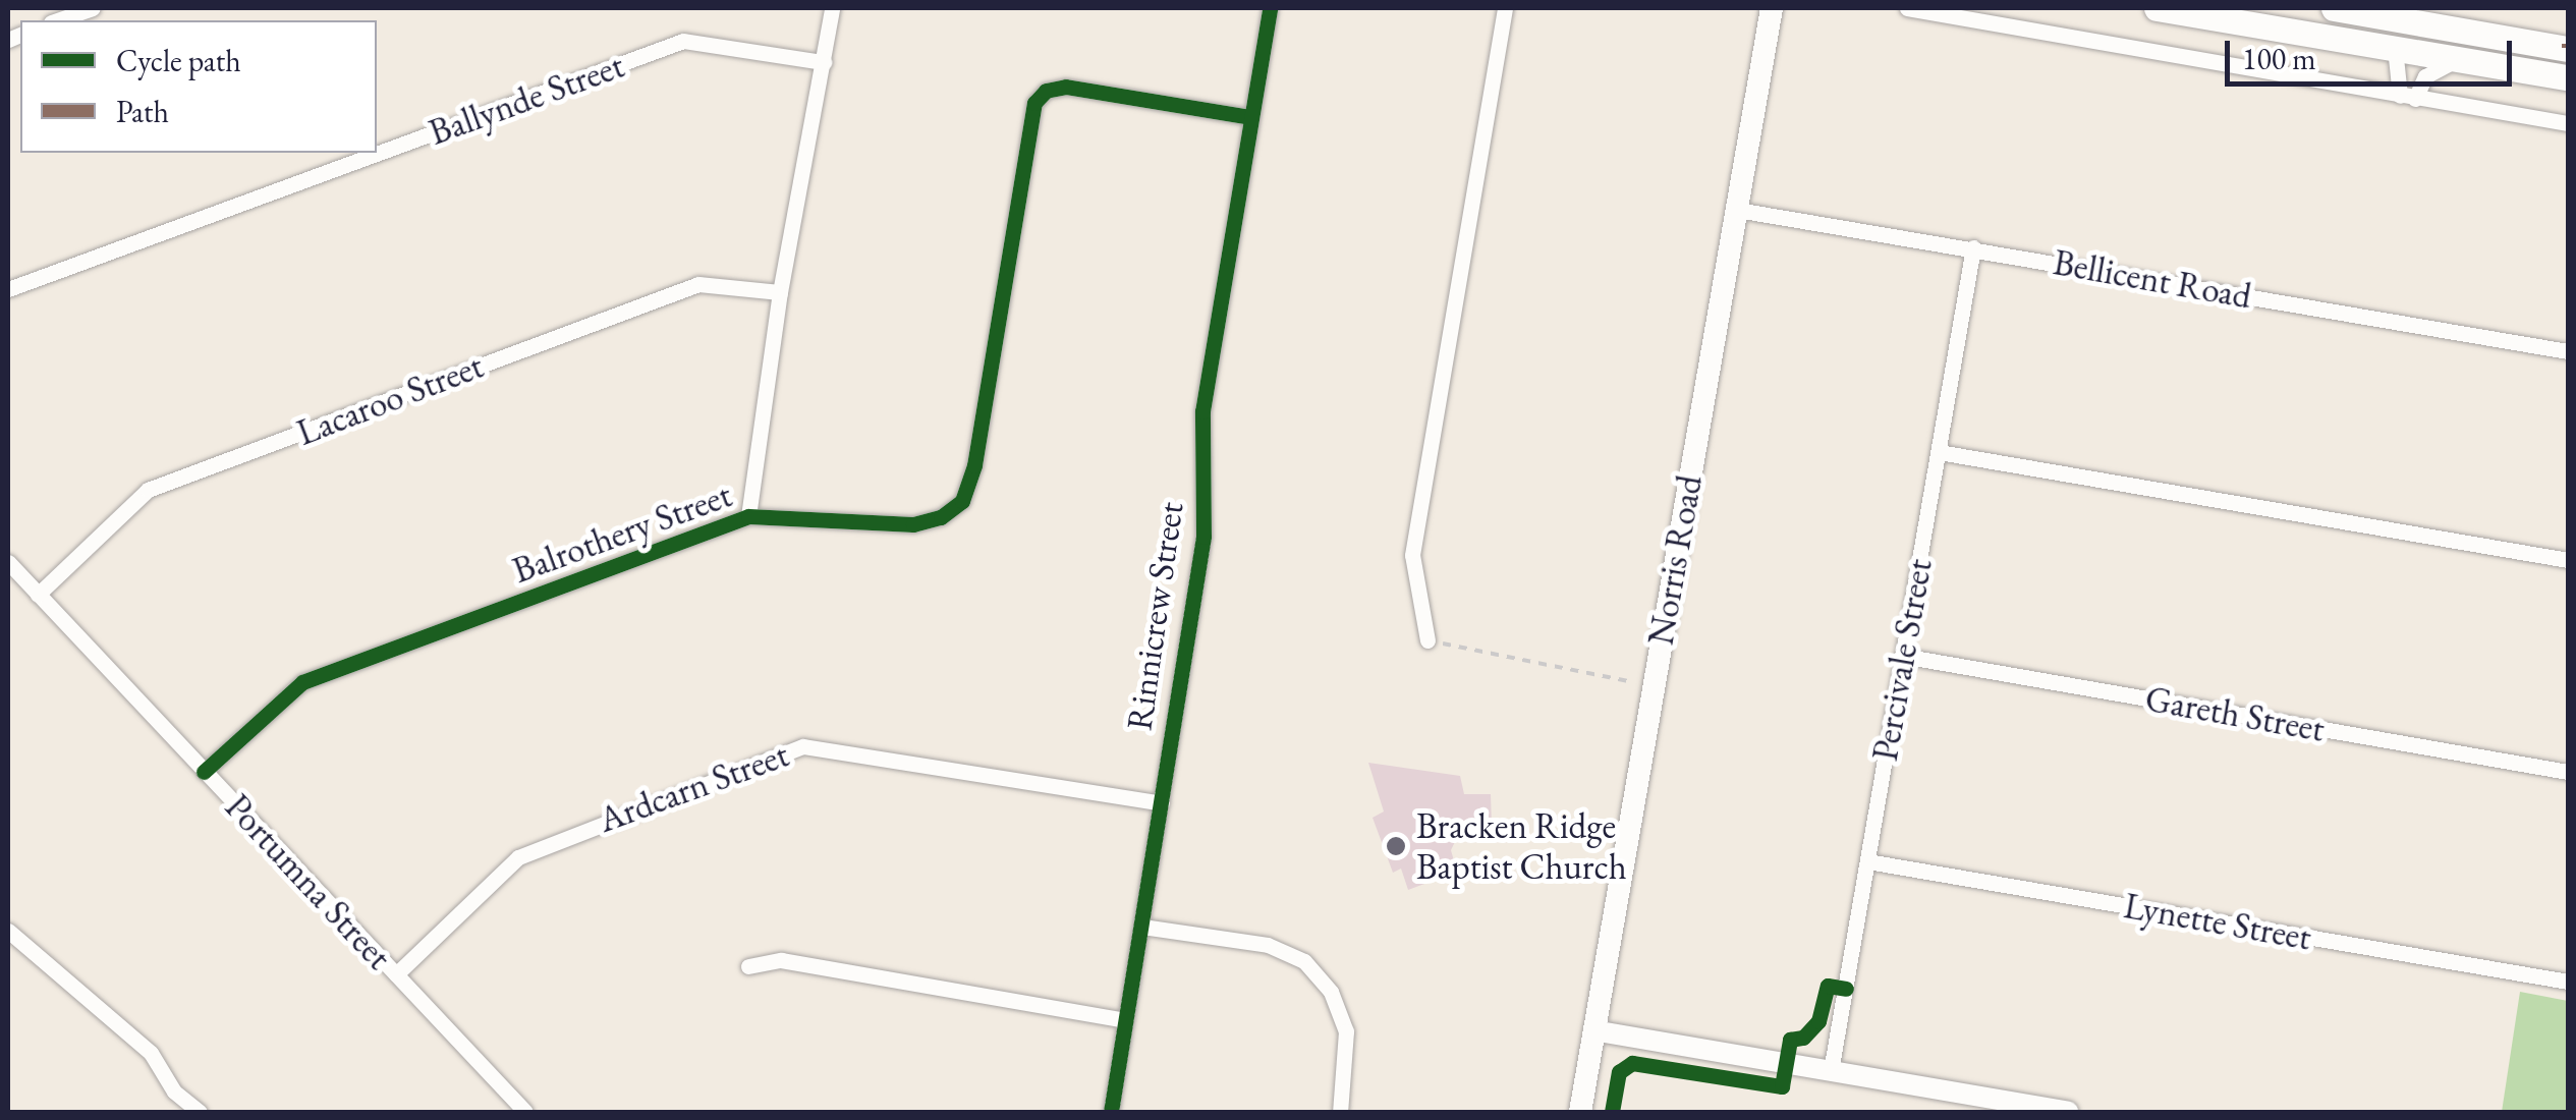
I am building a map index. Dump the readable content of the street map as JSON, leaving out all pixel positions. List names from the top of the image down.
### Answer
{
  "streets": {
    "main road": ["Norris Road"],
    "street": [
      "Ballynde Street",
      "Bellicent Road",
      "Lacaroo Street",
      "Balrothery Street",
      "Rinnicrew Street",
      "Percivale Street",
      "Gareth Street",
      "Ardcarn Street",
      "Portumna Street",
      "Lynette Street"
    ]
  },
  "crossings": [
    ["Bellicent Road", "Norris Road"],
    ["Bellicent Road", "Percivale Street"],
    ["Lacaroo Street", "Portumna Street"],
    ["Balrothery Street", "Rinnicrew Street"],
    ["Balrothery Street", "Portumna Street"],
    ["Rinnicrew Street", "Ardcarn Street"],
    ["Percivale Street", "Gareth Street"],
    ["Percivale Street", "Lynette Street"],
    ["Ardcarn Street", "Portumna Street"]
  ],
  "places": ["Bracken Ridge Baptist Church"],
  "legend": ["Cycle path", "Path"],
  "scale_bar": "100 m"
}
